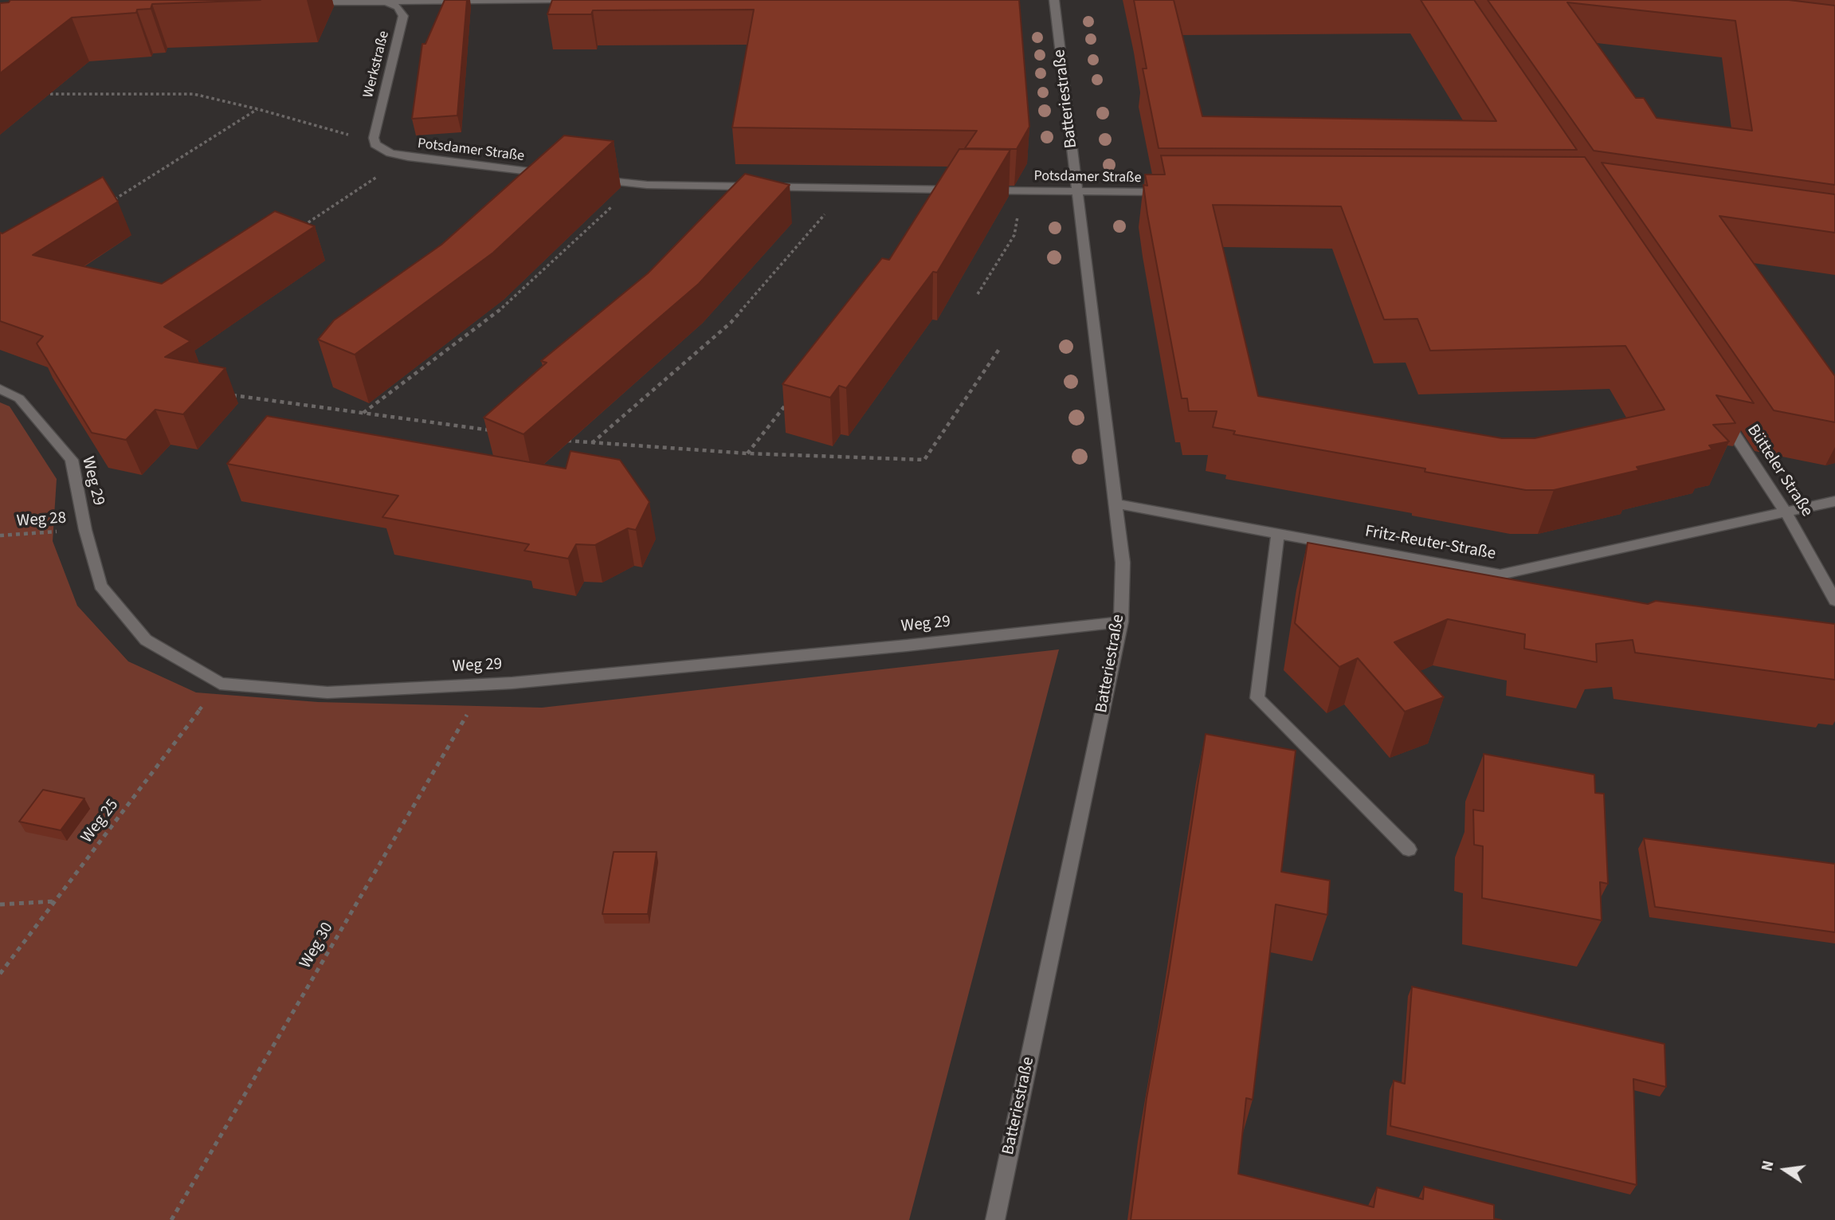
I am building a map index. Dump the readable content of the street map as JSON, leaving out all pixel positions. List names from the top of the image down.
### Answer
{
  "streets": {
    "street": [
      "Werkstraße",
      "Batteriestraße",
      "Potsdamer Straße",
      "Bütteler Straße",
      "Weg 29",
      "Fritz-Reuter-Straße"
    ],
    "path": ["Weg 28", "Weg 25", "Weg 30"]
  },
  "crossings": [
    ["Werkstraße", "Potsdamer Straße"],
    ["Batteriestraße", "Potsdamer Straße"],
    ["Batteriestraße", "Weg 29"],
    ["Batteriestraße", "Fritz-Reuter-Straße"],
    ["Bütteler Straße", "Fritz-Reuter-Straße"],
    ["Weg 29", "Weg 28"],
    ["Weg 29", "Weg 25"],
    ["Weg 29", "Weg 30"]
  ],
  "north": "left"
}
